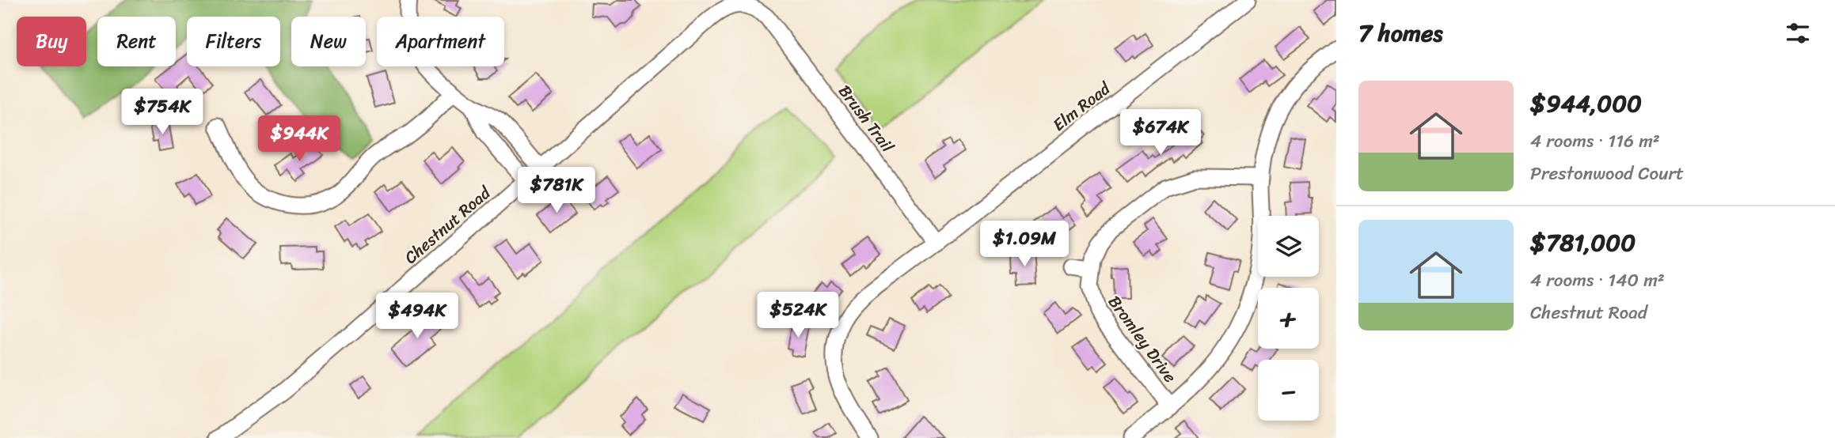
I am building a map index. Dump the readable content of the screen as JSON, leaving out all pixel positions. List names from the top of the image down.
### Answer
{
  "streets": {
    "street": [
      "Elm Road",
      "Brush Trail",
      "Chestnut Road",
      "Bromley Drive"
    ]
  },
  "crossings": [
    ["Elm Road", "Brush Trail"],
    ["Brush Trail", "Chestnut Road"]
  ],
  "page": {
    "heading": "7 homes",
    "chip": [
      "Buy",
      "Rent",
      "Filters",
      "New",
      "Apartment"
    ],
    "list": [
      {
        "name": "$944,000",
        "note": "4 rooms · 116 m² · Prestonwood Court"
      },
      {
        "name": "$781,000",
        "note": "4 rooms · 140 m² · Chestnut Road"
      }
    ],
    "price": [
      "$754K",
      "$674K",
      "$944K",
      "$781K",
      "$1.09M",
      "$524K",
      "$494K"
    ],
    "map_buttons": ["+", "−"]
  }
}
